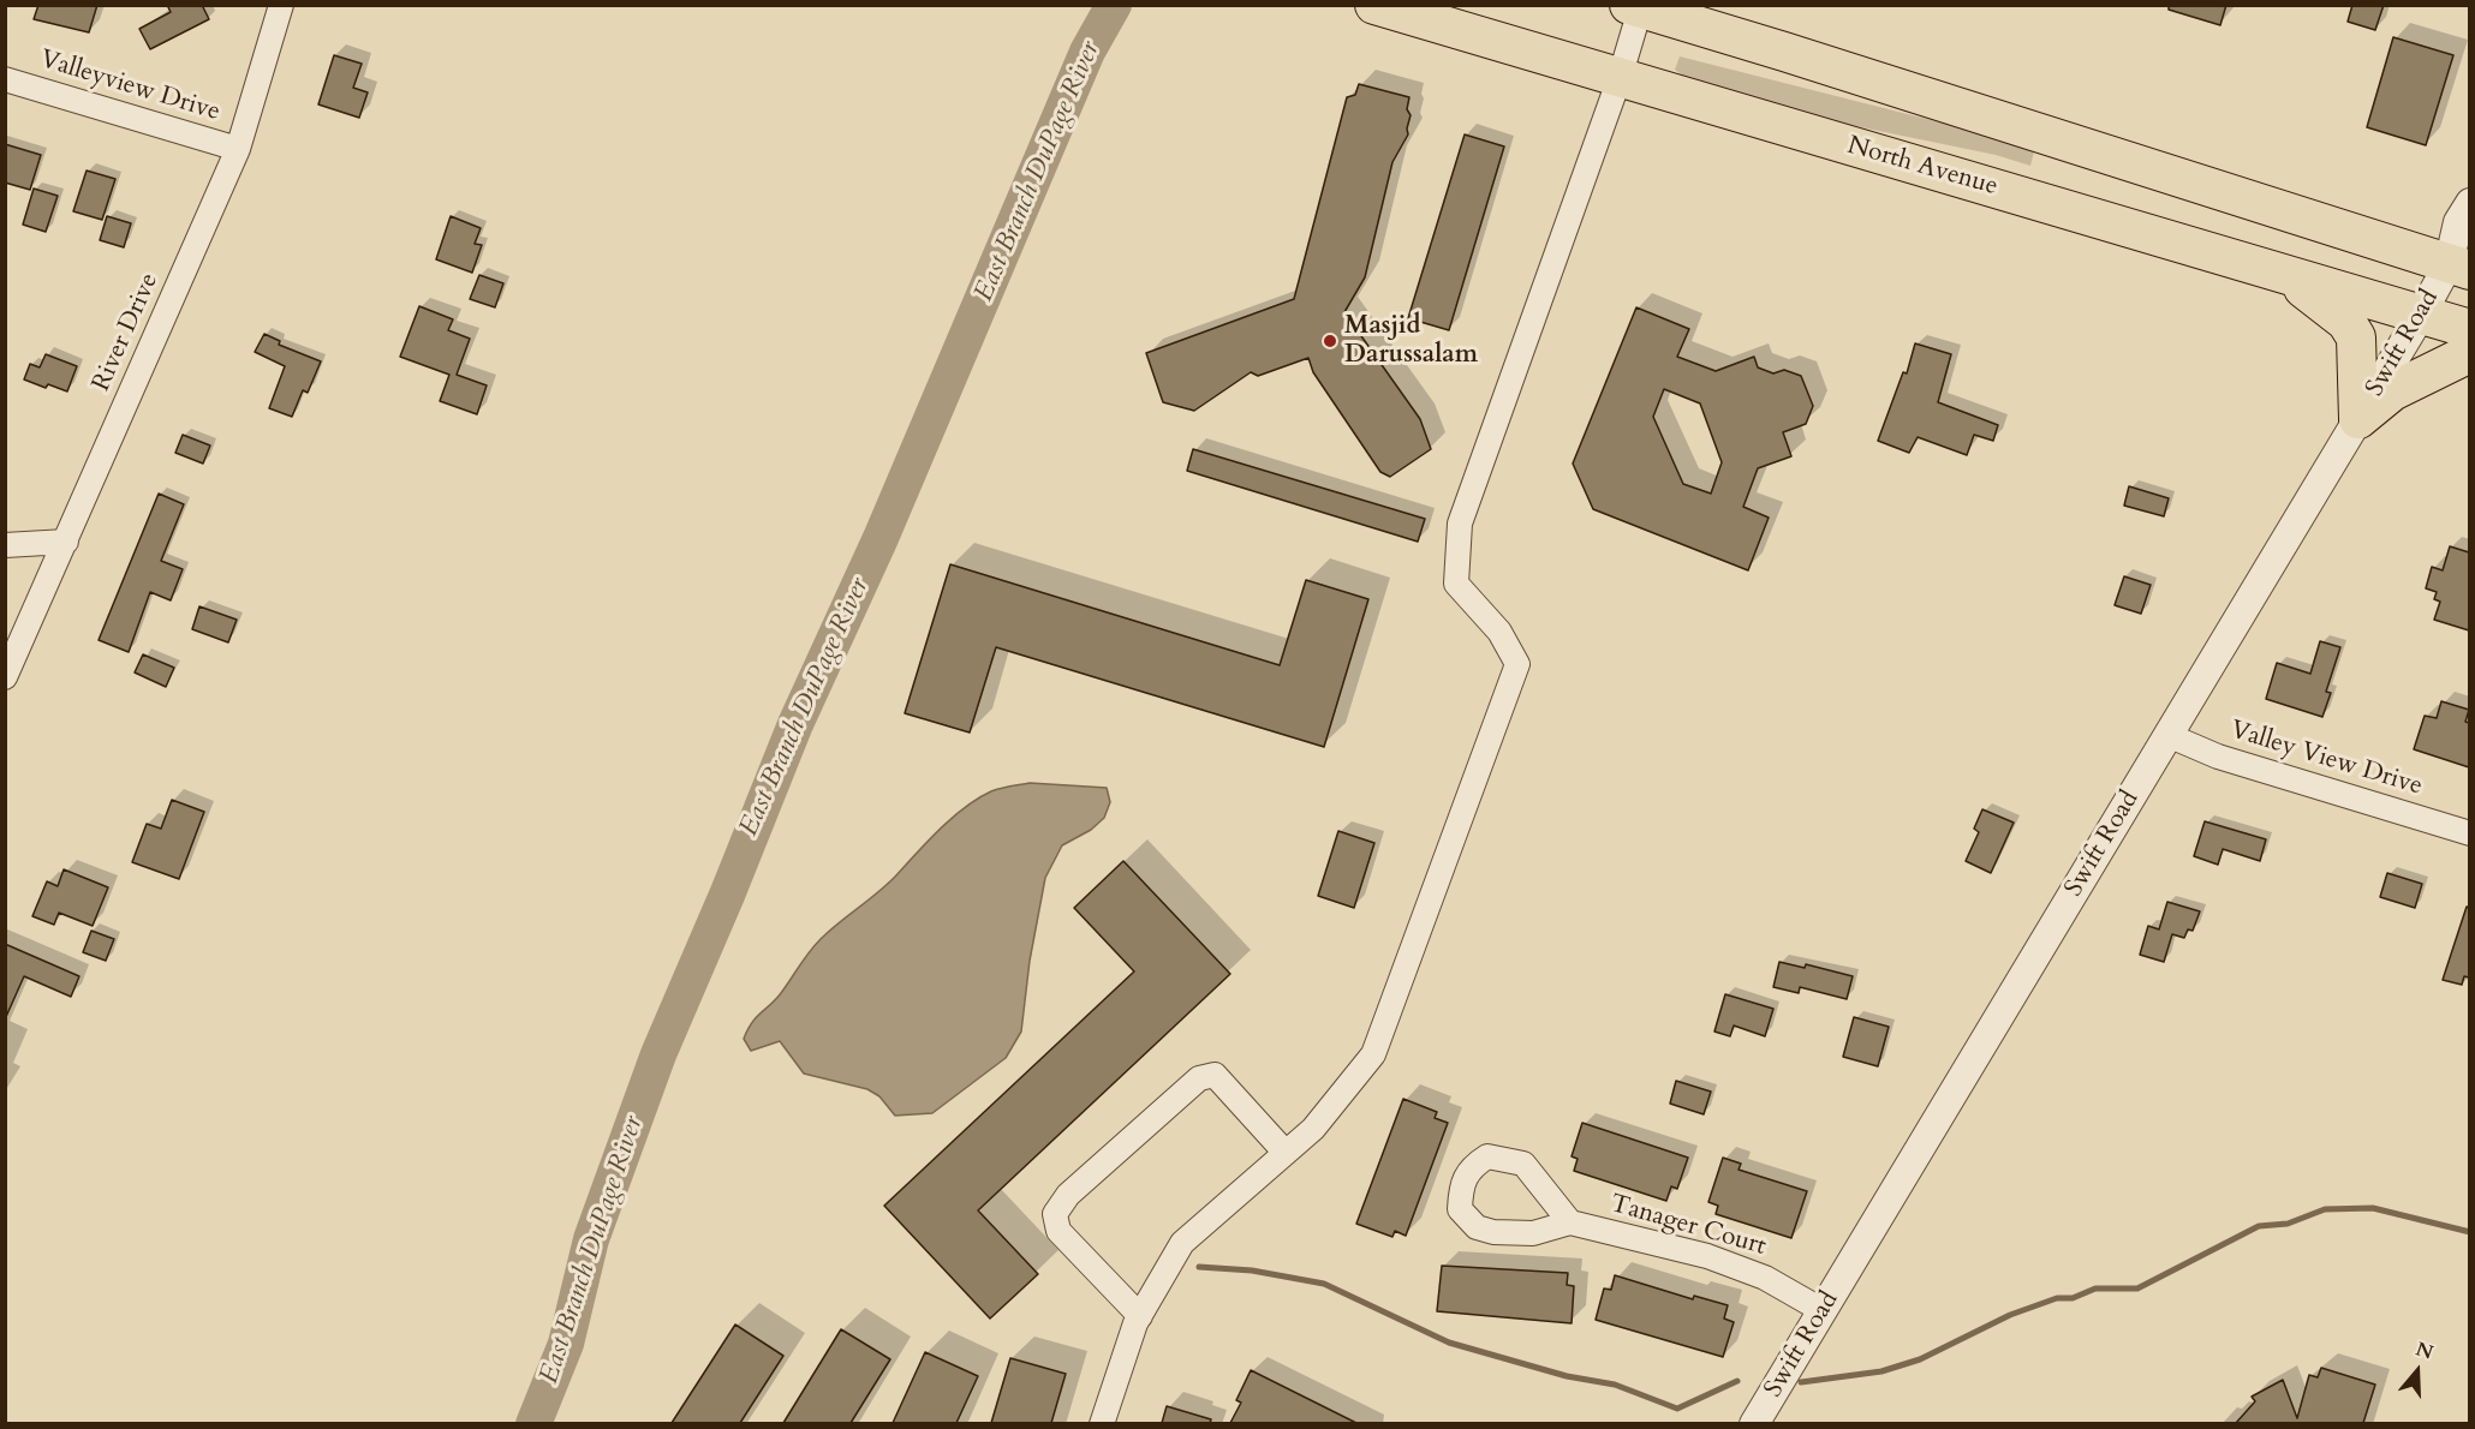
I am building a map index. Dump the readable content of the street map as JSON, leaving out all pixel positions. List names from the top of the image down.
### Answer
{
  "streets": {
    "main road": ["North Avenue"],
    "street": [
      "Valleyview Drive",
      "River Drive",
      "Swift Road",
      "Valley View Drive",
      "Tanager Court"
    ]
  },
  "crossings": [
    ["Valleyview Drive", "River Drive"],
    ["North Avenue", "Swift Road"],
    ["Swift Road", "Valley View Drive"],
    ["Swift Road", "Tanager Court"]
  ],
  "water": ["East Branch DuPage River"],
  "places": ["Masjid Darussalam"],
  "north": "top"
}
